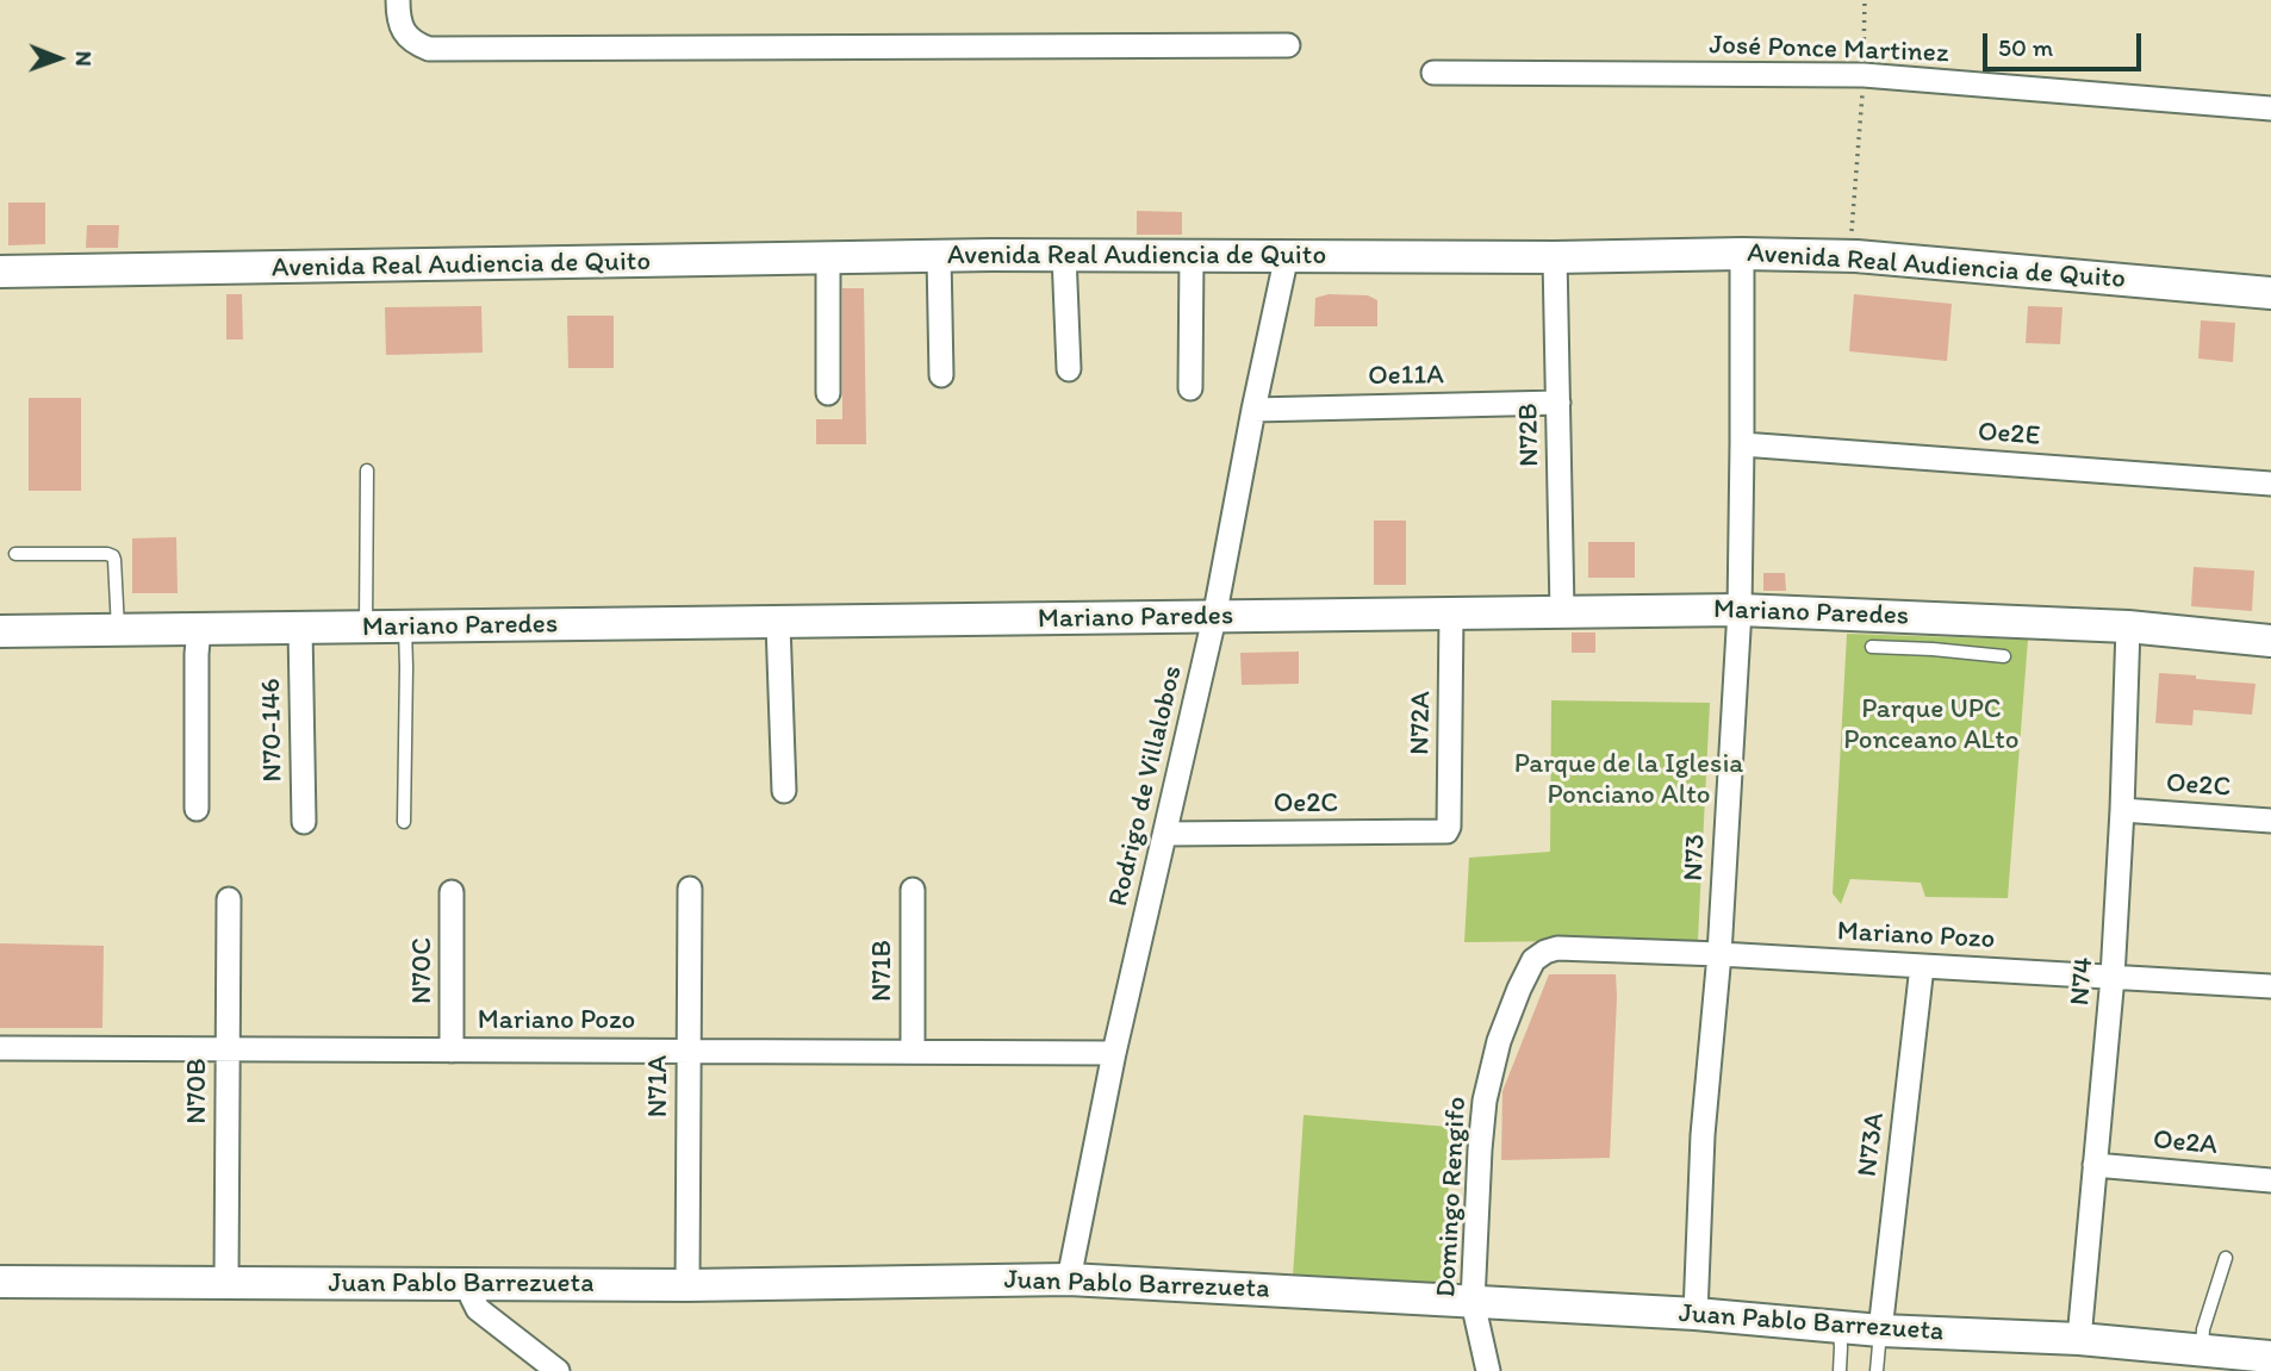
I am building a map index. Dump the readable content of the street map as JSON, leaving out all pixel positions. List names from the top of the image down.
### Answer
{
  "streets": {
    "main road": ["Avenida Real Audiencia de Quito", "Mariano Paredes", "Juan Pablo Barrezueta"],
    "street": [
      "José Ponce Martinez",
      "Oe11A",
      "N72B",
      "Oe2E",
      "N72A",
      "N70-146",
      "Rodrigo de Villalobos",
      "Oe2C",
      "N73",
      "Mariano Pozo",
      "N70C",
      "N71B",
      "N74",
      "N71A",
      "N70B",
      "Oe2A",
      "N73A",
      "Domingo Rengifo"
    ]
  },
  "crossings": [
    ["Avenida Real Audiencia de Quito", "N72B"],
    ["Avenida Real Audiencia de Quito", "Rodrigo de Villalobos"],
    ["Avenida Real Audiencia de Quito", "N73"],
    ["Oe11A", "N72B"],
    ["Oe11A", "Rodrigo de Villalobos"],
    ["N72B", "Mariano Paredes"],
    ["Oe2E", "N73"],
    ["Mariano Paredes", "N72A"],
    ["Mariano Paredes", "N70-146"],
    ["Mariano Paredes", "Rodrigo de Villalobos"],
    ["Mariano Paredes", "N73"],
    ["Mariano Paredes", "N74"],
    ["N72A", "Oe2C"],
    ["Rodrigo de Villalobos", "Oe2C"],
    ["Rodrigo de Villalobos", "Mariano Pozo"],
    ["Rodrigo de Villalobos", "Juan Pablo Barrezueta"],
    ["Oe2C", "N74"],
    ["N73", "Mariano Pozo"],
    ["N73", "Juan Pablo Barrezueta"],
    ["Mariano Pozo", "N70C"],
    ["Mariano Pozo", "N71B"],
    ["Mariano Pozo", "N74"],
    ["Mariano Pozo", "N71A"],
    ["Mariano Pozo", "N70B"],
    ["Mariano Pozo", "N73A"],
    ["Mariano Pozo", "Domingo Rengifo"],
    ["N74", "Oe2A"],
    ["N74", "Juan Pablo Barrezueta"],
    ["N71A", "Juan Pablo Barrezueta"],
    ["N70B", "Juan Pablo Barrezueta"],
    ["N73A", "Juan Pablo Barrezueta"],
    ["Domingo Rengifo", "Juan Pablo Barrezueta"]
  ],
  "parks": ["Parque UPC Ponceano ALto", "Parque de la Iglesia Ponciano Alto"],
  "scale_bar": "50 m",
  "north": "right"
}
